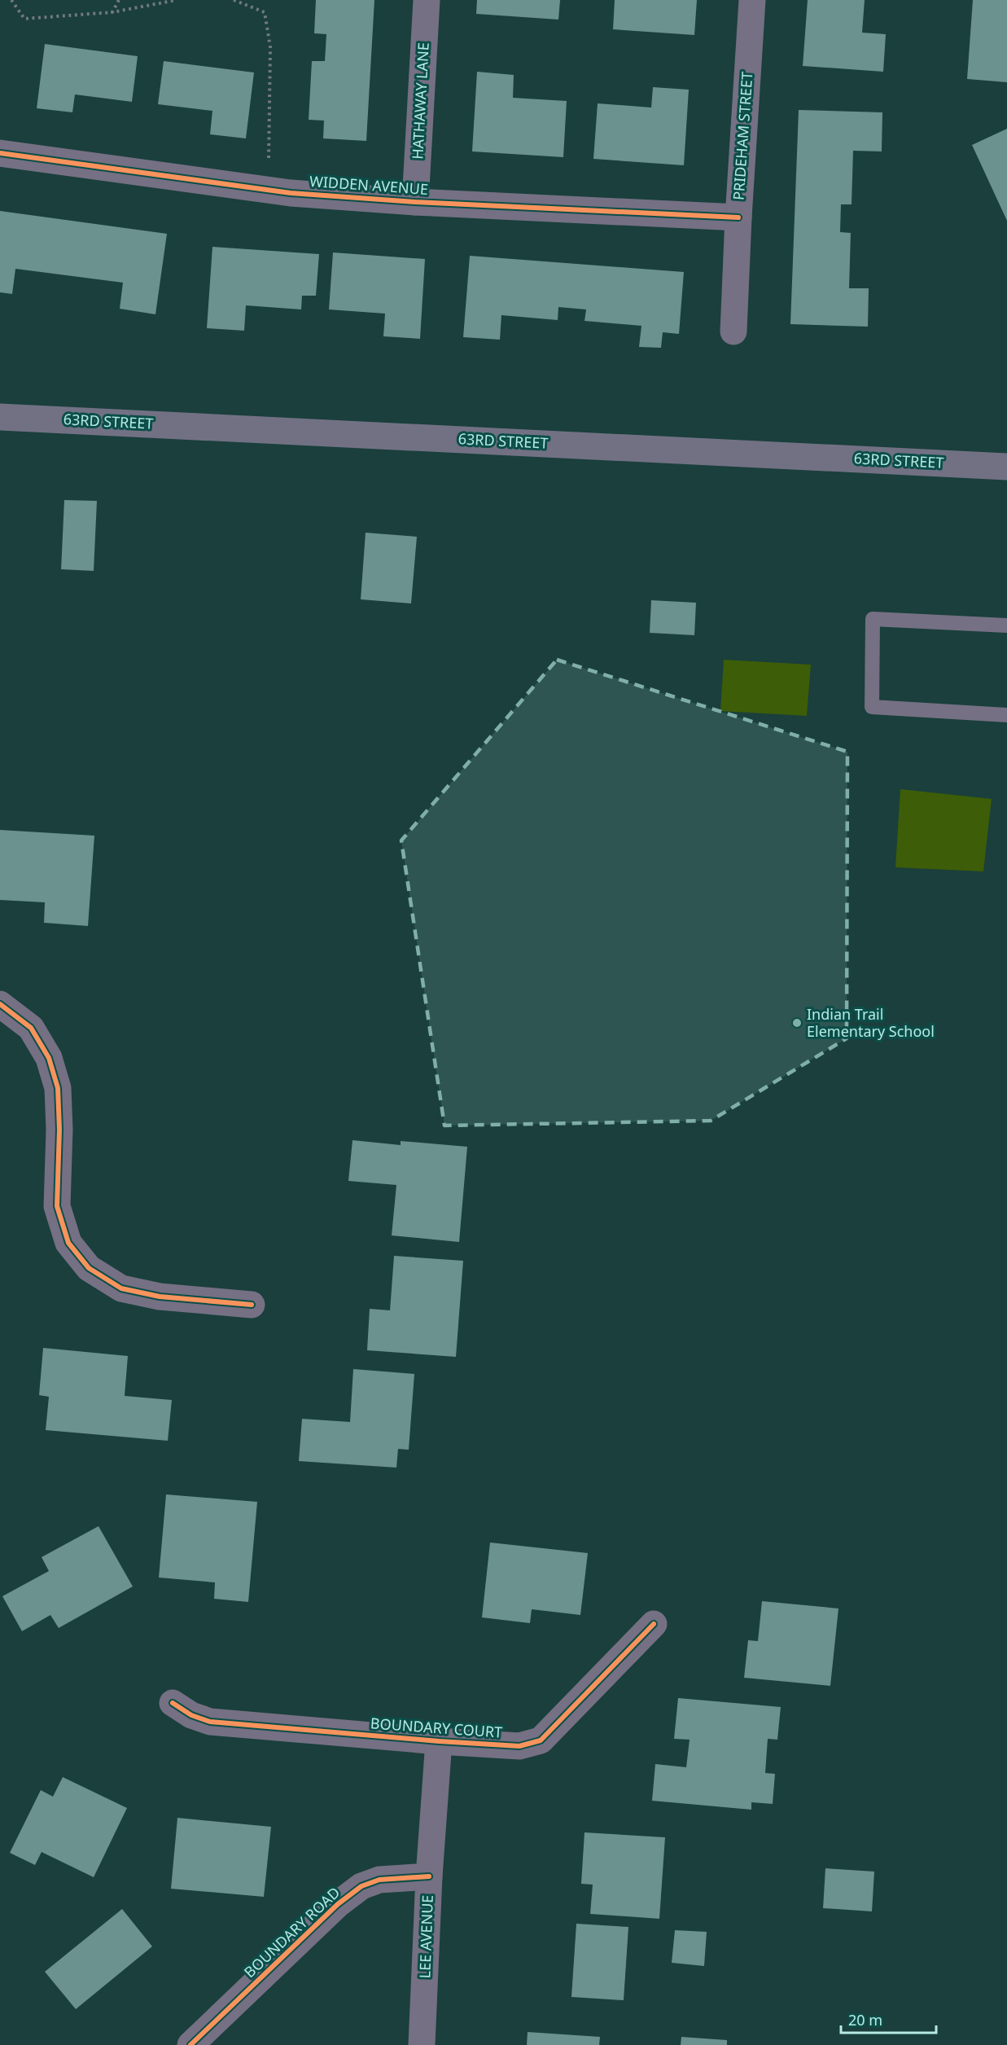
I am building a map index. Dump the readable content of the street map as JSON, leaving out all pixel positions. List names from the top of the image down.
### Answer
{
  "streets": {
    "main road": ["63RD STREET"],
    "street": [
      "HATHAWAY LANE",
      "PRIDEHAM STREET",
      "WIDDEN AVENUE",
      "BOUNDARY COURT",
      "BOUNDARY ROAD",
      "LEE AVENUE"
    ]
  },
  "crossings": [
    ["HATHAWAY LANE", "WIDDEN AVENUE"],
    ["PRIDEHAM STREET", "WIDDEN AVENUE"],
    ["BOUNDARY COURT", "LEE AVENUE"],
    ["BOUNDARY ROAD", "LEE AVENUE"]
  ],
  "places": ["Indian Trail Elementary School"],
  "scale_bar": "20 m"
}
